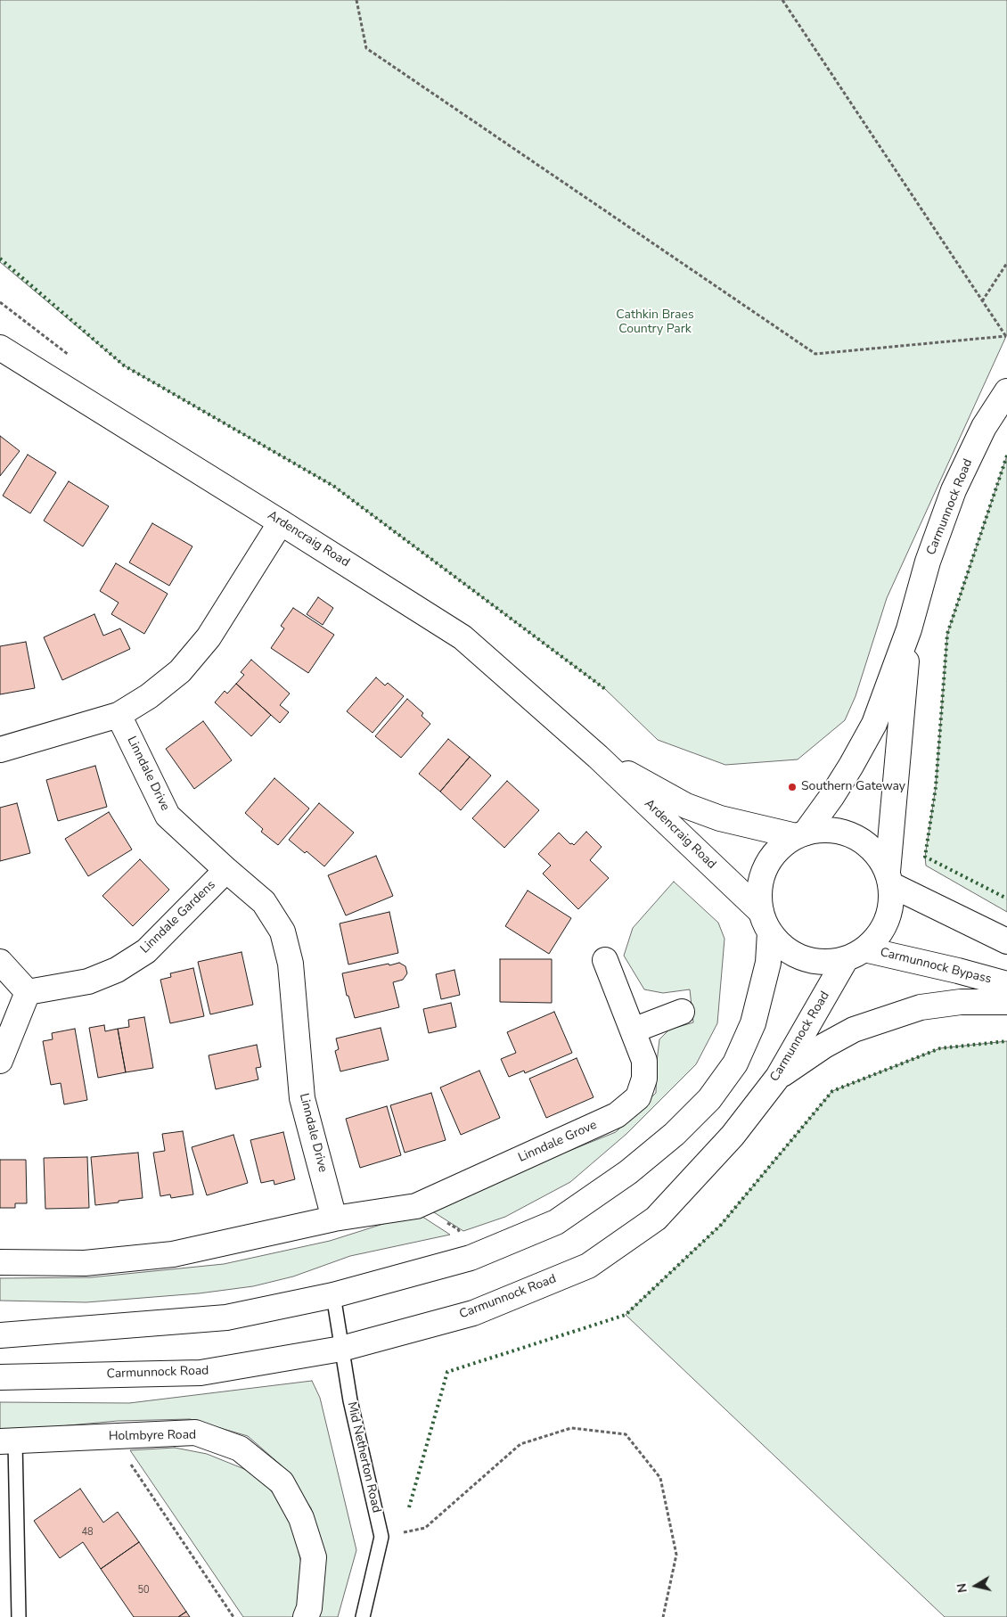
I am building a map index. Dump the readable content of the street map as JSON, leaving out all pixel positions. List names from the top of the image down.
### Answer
{
  "streets": {
    "street": [
      "Carmunnock Road",
      "Ardencraig Road",
      "Linndale Drive",
      "Linndale Gardens",
      "Carmunnock Bypass",
      "Linndale Grove",
      "Holmbyre Road"
    ],
    "lane": ["Mid Netherton Road"]
  },
  "crossings": [
    ["Carmunnock Road", "Ardencraig Road"],
    ["Carmunnock Road", "Carmunnock Bypass"],
    ["Carmunnock Road", "Mid Netherton Road"],
    ["Ardencraig Road", "Carmunnock Bypass"],
    ["Linndale Drive", "Linndale Gardens"],
    ["Linndale Drive", "Linndale Grove"]
  ],
  "parks": ["Cathkin Braes Country Park"],
  "places": ["Southern Gateway"],
  "house_numbers": ["48", "50"],
  "north": "left"
}
